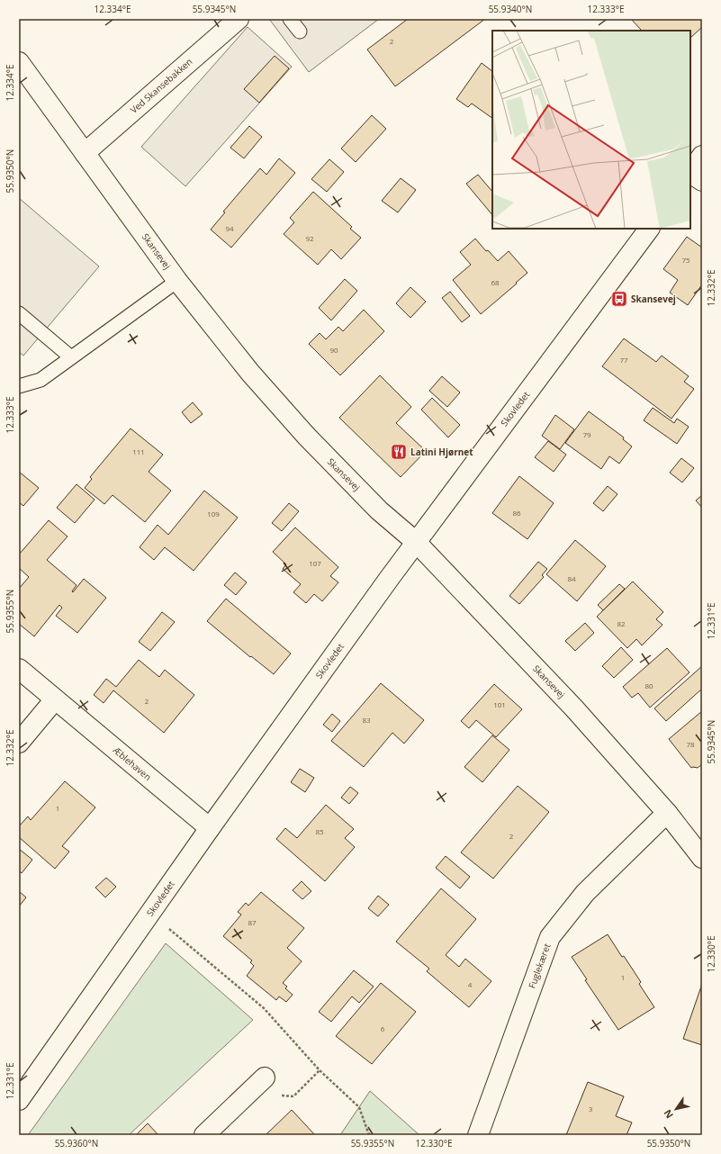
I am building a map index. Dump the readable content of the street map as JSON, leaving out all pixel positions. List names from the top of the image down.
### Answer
{
  "streets": {
    "street": [
      "Ved Skansebakken",
      "Skansevej",
      "Skovledet",
      "Æblehaven",
      "Fuglekæret"
    ]
  },
  "crossings": [
    ["Ved Skansebakken", "Skansevej"],
    ["Skansevej", "Skovledet"],
    ["Skansevej", "Fuglekæret"],
    ["Skovledet", "Æblehaven"]
  ],
  "places": {
    "bus stop": ["Skansevej"],
    "restaurant": ["Latini Hjørnet"]
  },
  "house_numbers": [
    "2",
    "94",
    "92",
    "75",
    "68",
    "90",
    "77",
    "79",
    "111",
    "86",
    "109",
    "107",
    "84",
    "82",
    "80",
    "2",
    "101",
    "83",
    "78",
    "1",
    "85",
    "2",
    "87",
    "1",
    "4",
    "6",
    "3"
  ],
  "north": "bottom left",
  "coordinates": [
    "12.334°E",
    "55.9345°N",
    "55.9340°N",
    "12.333°E",
    "55.9350°N",
    "12.332°E",
    "55.9355°N",
    "12.331°E",
    "12.330°E",
    "55.9360°N"
  ]
}
